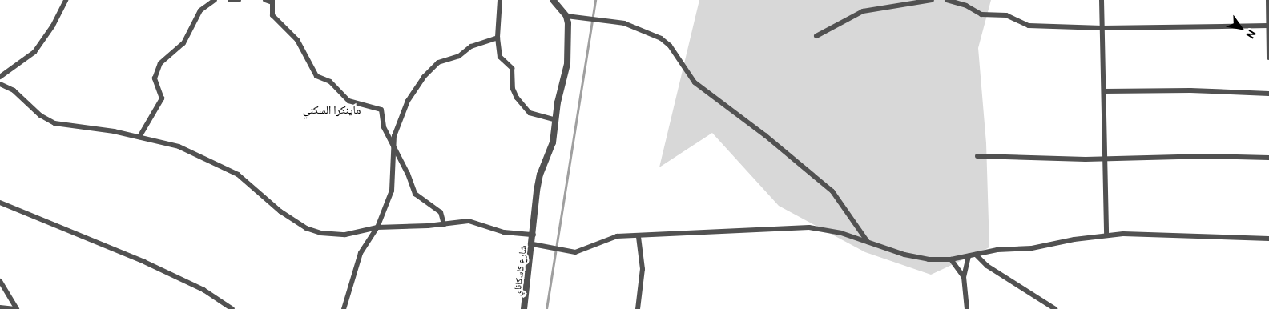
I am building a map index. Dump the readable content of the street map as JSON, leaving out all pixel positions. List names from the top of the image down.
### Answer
{
  "streets": {
    "street": ["شارع كاسكاناي"]
  },
  "districts": ["ماينكرا السكني"],
  "north": "bottom right"
}
